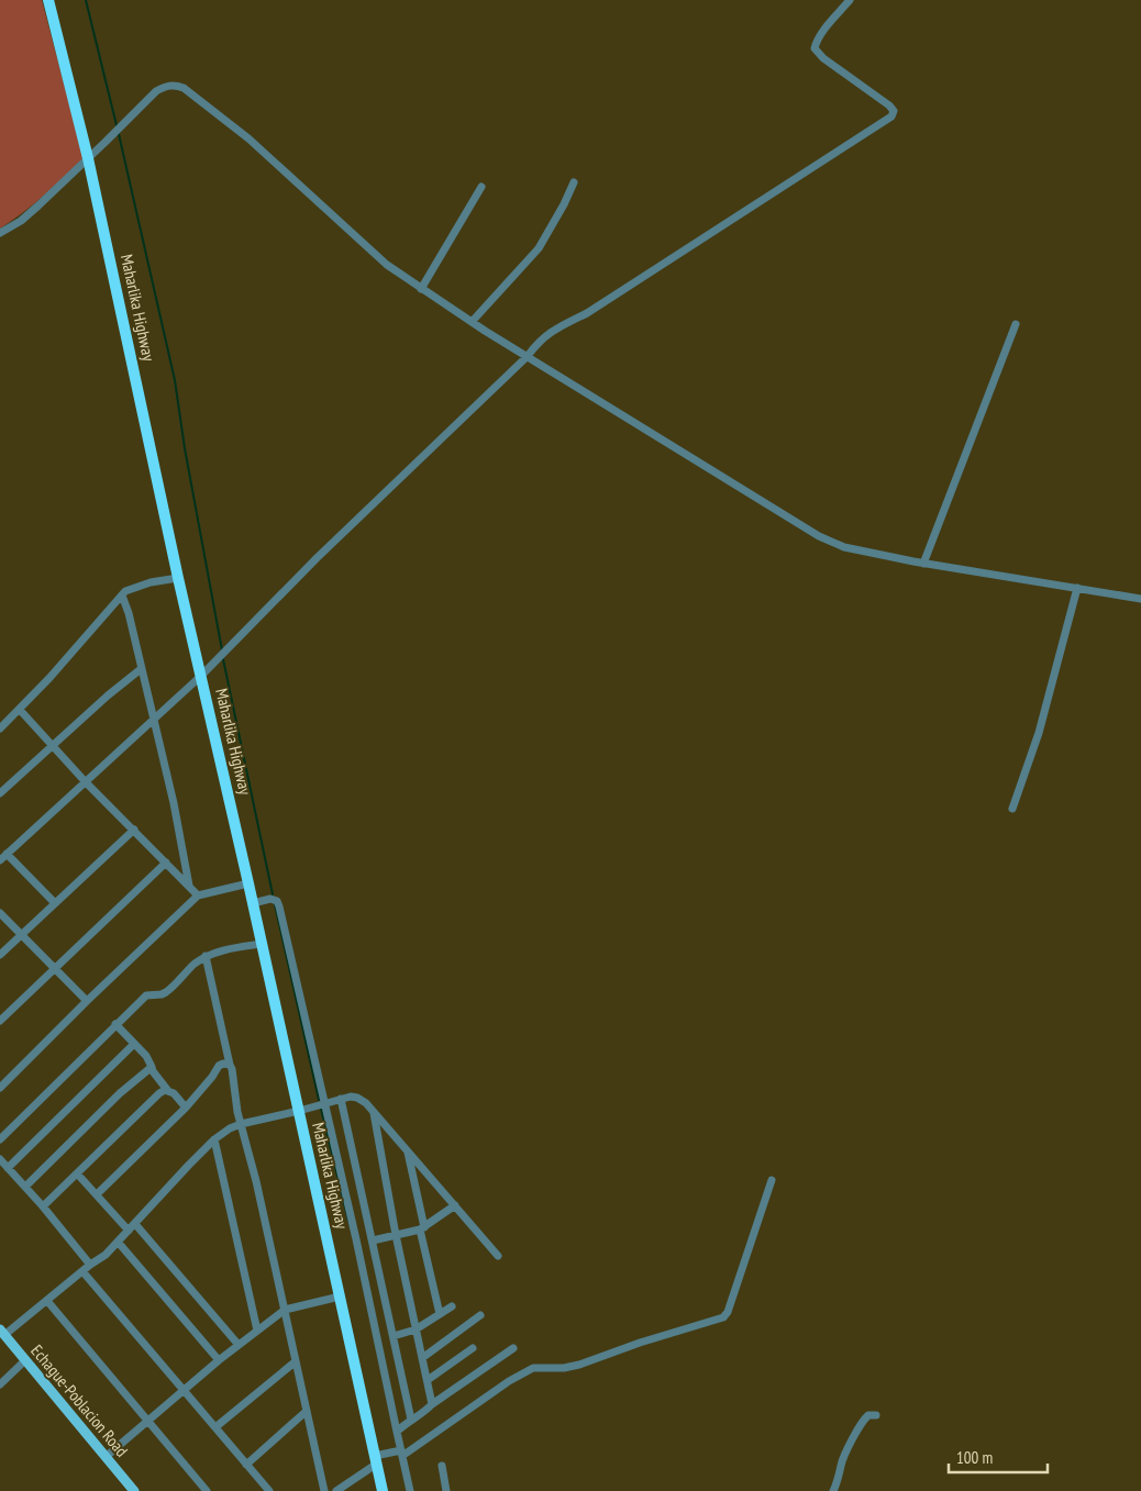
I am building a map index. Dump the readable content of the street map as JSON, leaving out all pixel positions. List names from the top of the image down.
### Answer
{
  "streets": {
    "highway": ["Maharlika Highway"],
    "main road": ["Echague-Poblacion Road"]
  },
  "scale_bar": "100 m"
}
